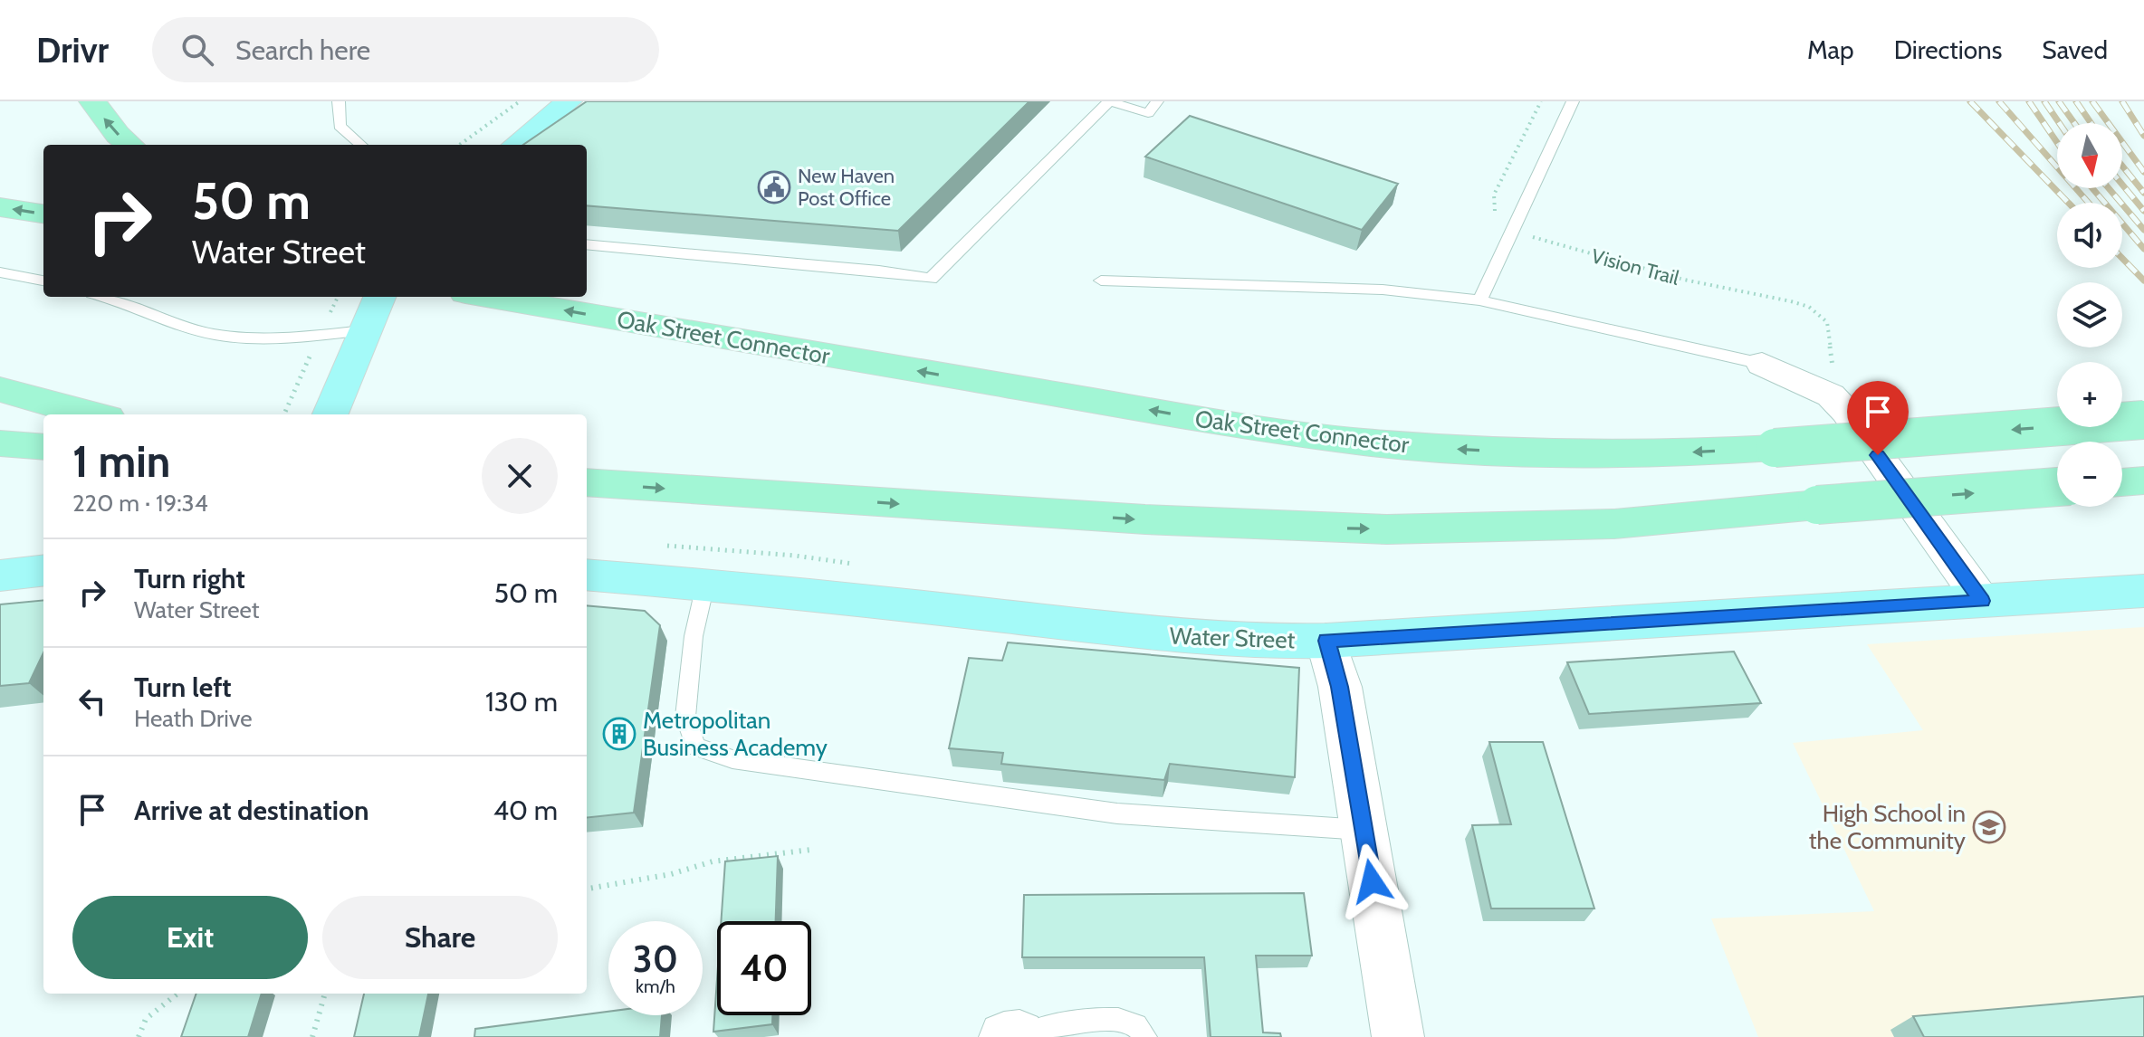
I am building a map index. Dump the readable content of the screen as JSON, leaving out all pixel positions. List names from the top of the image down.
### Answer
{
  "streets": {
    "highway": ["Oak Street Connector"],
    "main road": ["Water Street"],
    "path": ["Vision Trail"]
  },
  "places": {
    "public building": ["New Haven Post Office"],
    "building": ["Metropolitan Business Academy"],
    "school or university": ["High School in the Community"]
  },
  "north": "bottom",
  "page": {
    "header": "Drivr",
    "search": "Search here",
    "nav": ["Map", "Directions", "Saved"],
    "map_buttons": ["+", "−"],
    "turn": ["50 m", "Water Street"],
    "heading": ["1 min", "220 m · 19:34"],
    "list": [
      {
        "name": "Turn right",
        "note": "Water Street",
        "value": "50 m"
      },
      {
        "name": "Turn left",
        "note": "Heath Drive",
        "value": "130 m"
      },
      {
        "name": "Arrive at destination",
        "value": "40 m"
      }
    ],
    "buttons": ["Exit", "Share"],
    "speed": "30 km/h",
    "limit": "40"
  }
}
